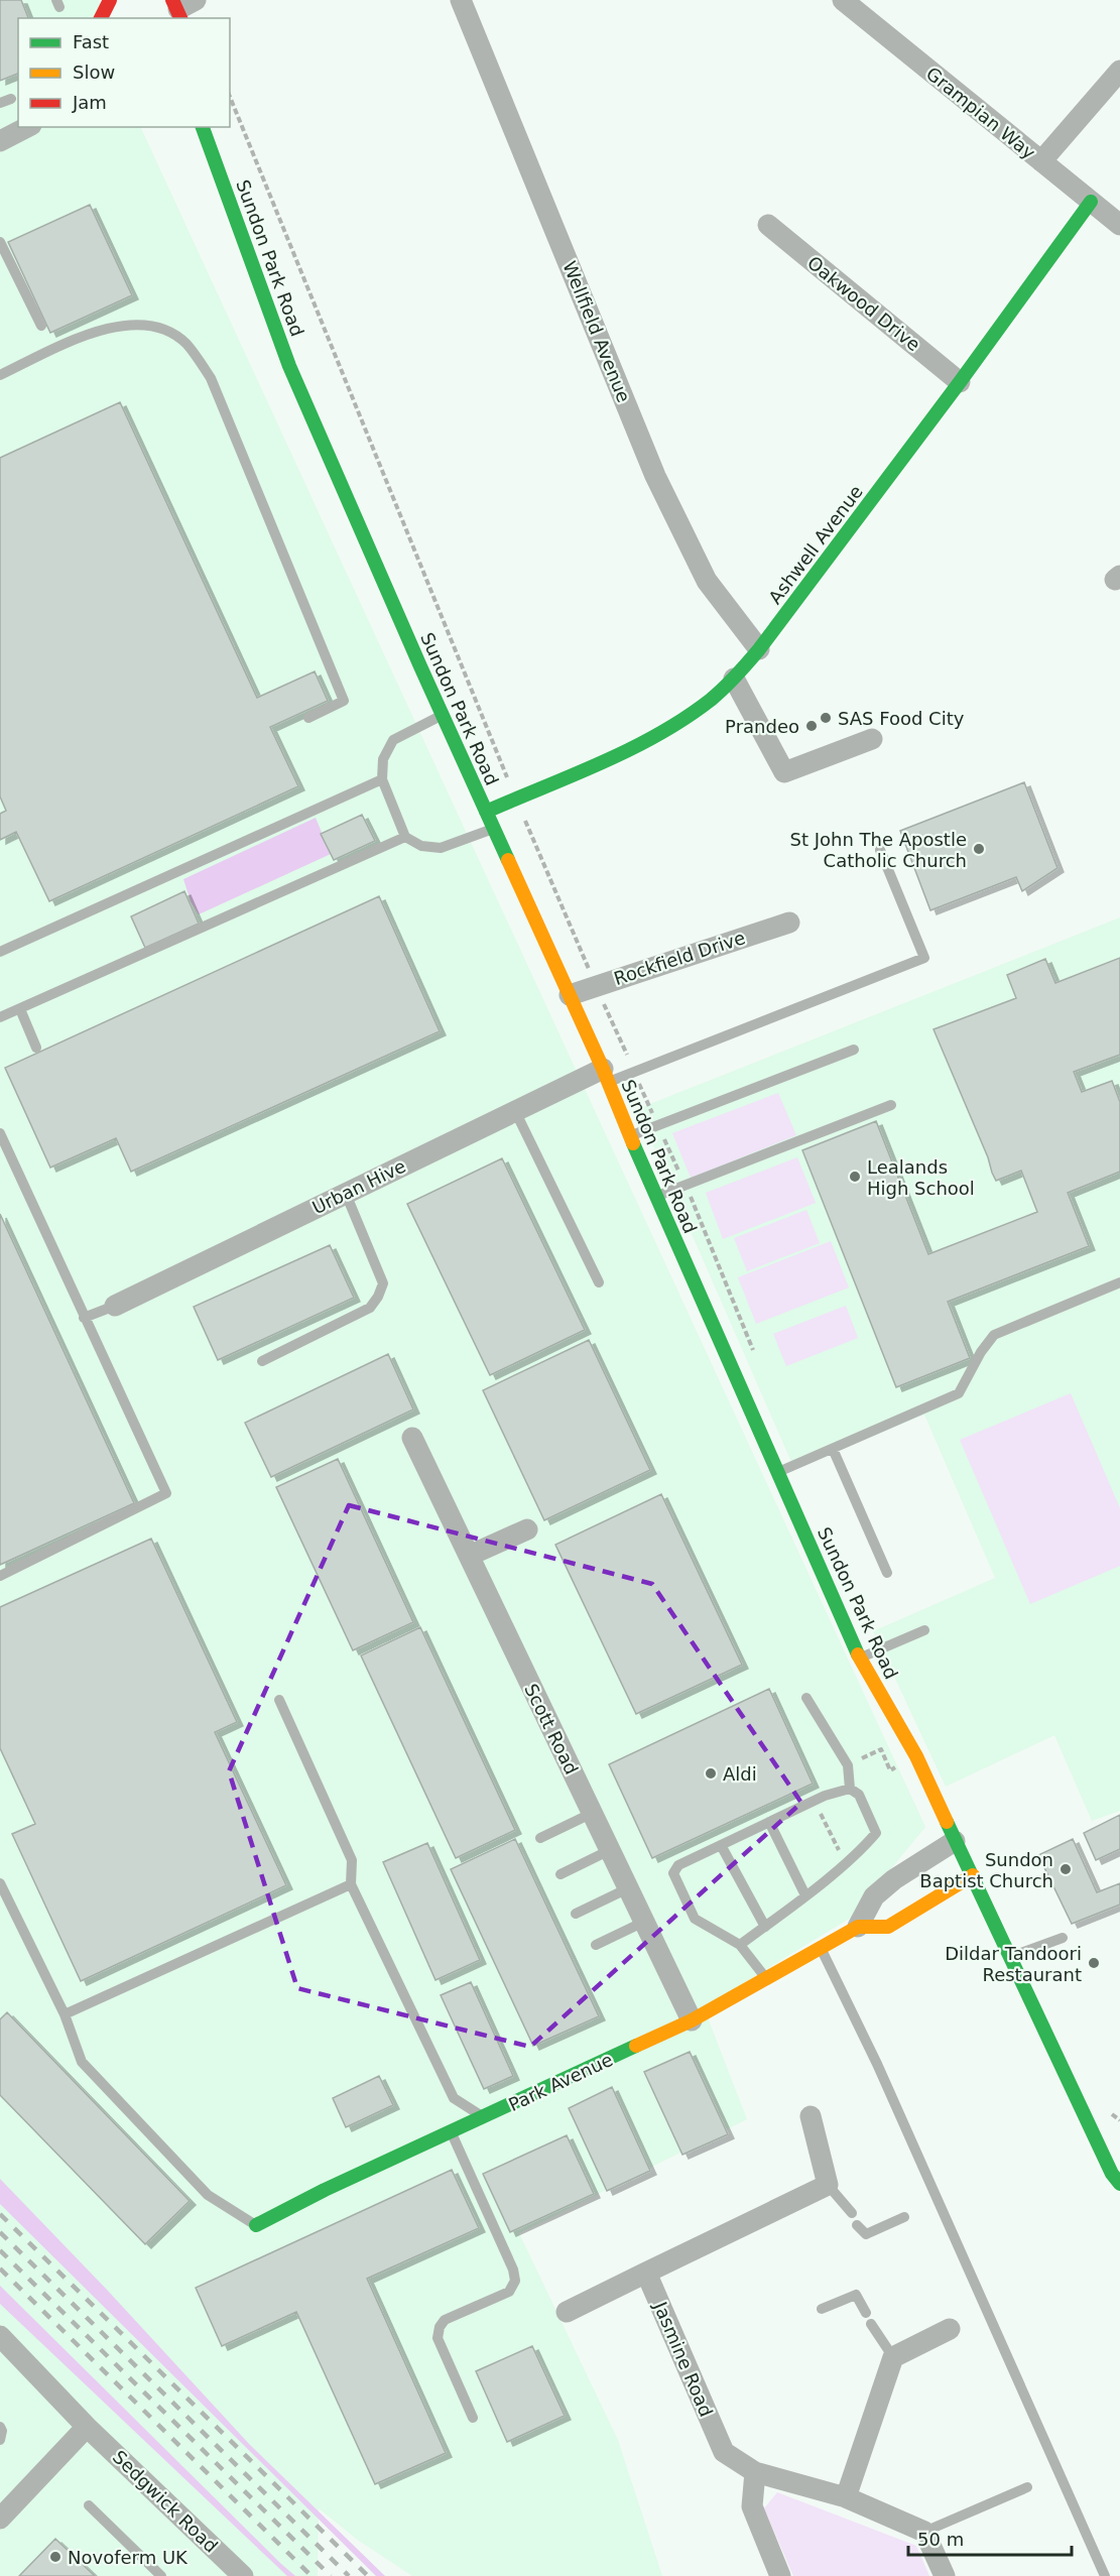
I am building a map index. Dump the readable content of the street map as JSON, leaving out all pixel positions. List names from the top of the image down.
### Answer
{
  "streets": {
    "street": [
      "Grampian Way",
      "Sundon Park Road",
      "Oakwood Drive",
      "Wellfield Avenue",
      "Ashwell Avenue",
      "Rockfield Drive",
      "Urban Hive",
      "Scott Road",
      "Park Avenue",
      "Jasmine Road",
      "Sedgwick Road"
    ]
  },
  "crossings": [
    ["Grampian Way", "Ashwell Avenue"],
    ["Sundon Park Road", "Ashwell Avenue"],
    ["Sundon Park Road", "Rockfield Drive"],
    ["Sundon Park Road", "Urban Hive"],
    ["Sundon Park Road", "Park Avenue"],
    ["Oakwood Drive", "Ashwell Avenue"],
    ["Wellfield Avenue", "Ashwell Avenue"],
    ["Scott Road", "Park Avenue"]
  ],
  "places": [
    "SAS Food City",
    "Prandeo",
    "St John The Apostle Catholic Church",
    "Lealands High School",
    "Aldi",
    "Sundon Baptist Church",
    "Dildar Tandoori Restaurant",
    "Novoferm UK"
  ],
  "legend": ["Fast", "Slow", "Jam"],
  "scale_bar": "50 m"
}
